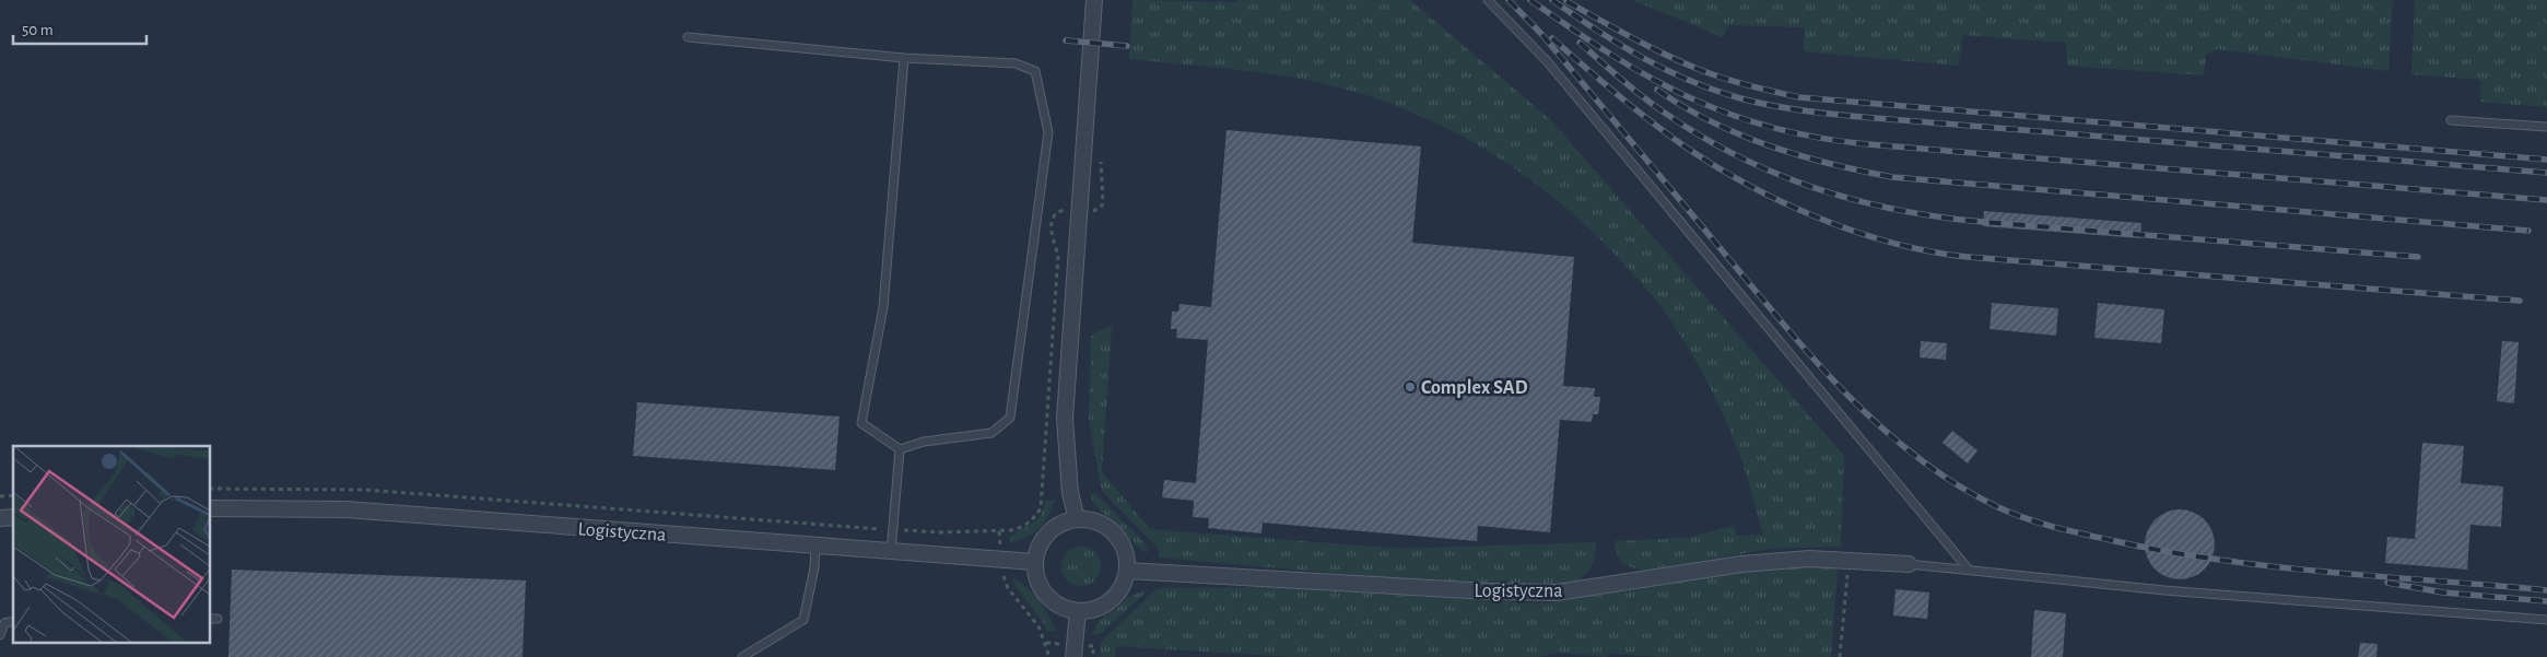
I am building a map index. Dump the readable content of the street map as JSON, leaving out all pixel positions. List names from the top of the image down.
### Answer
{
  "streets": {
    "street": ["Logistyczna"]
  },
  "places": ["Complex SAD"],
  "scale_bar": "50 m"
}
